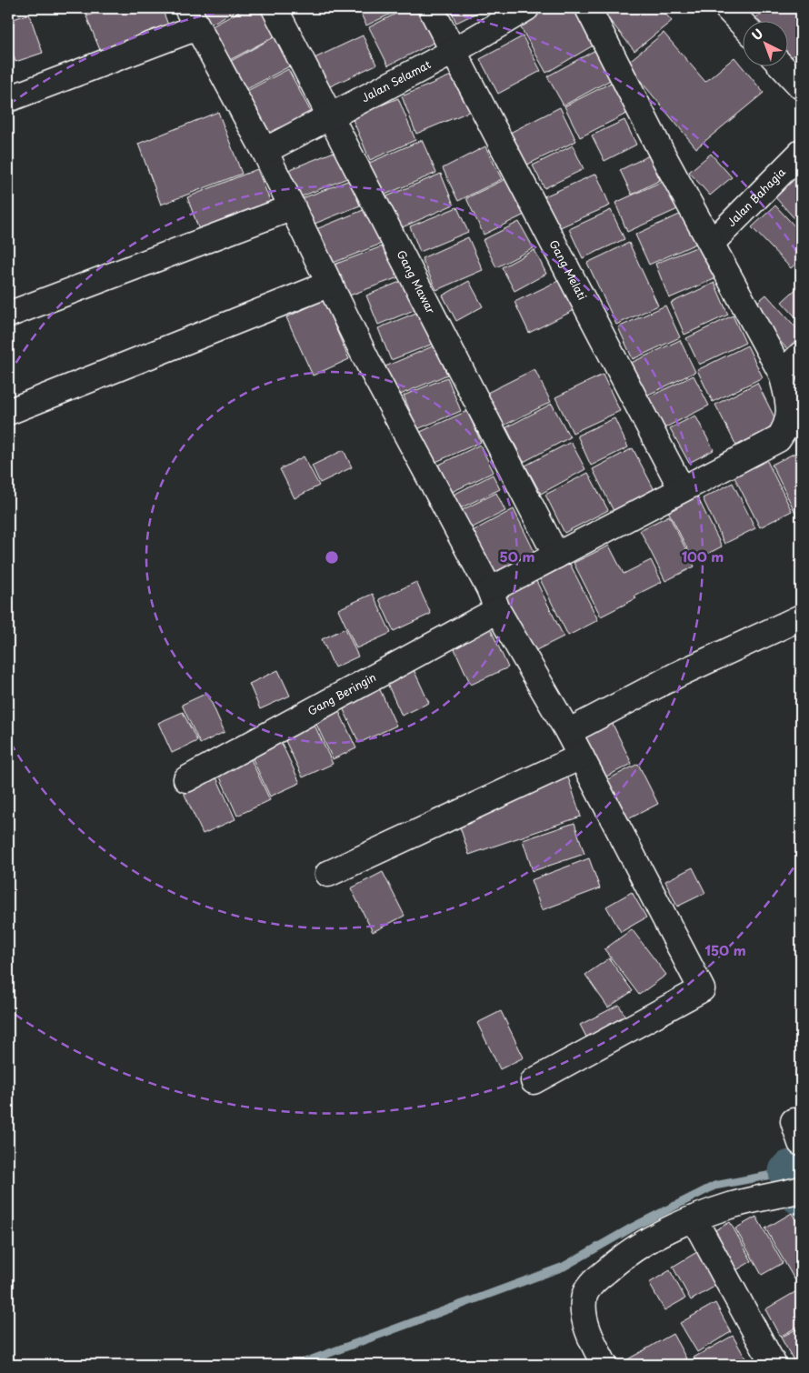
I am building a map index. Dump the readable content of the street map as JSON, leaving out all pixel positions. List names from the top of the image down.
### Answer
{
  "streets": {
    "street": [
      "Jalan Selamat",
      "Jalan Bahagia",
      "Gang Melati",
      "Gang Mawar",
      "Gang Beringin"
    ]
  },
  "crossings": [
    ["Jalan Selamat", "Gang Melati"],
    ["Jalan Selamat", "Gang Mawar"],
    ["Jalan Bahagia", "Gang Beringin"],
    ["Gang Melati", "Gang Beringin"],
    ["Gang Mawar", "Gang Beringin"]
  ],
  "north": "top left",
  "rings": ["50 m", "100 m", "150 m"]
}
